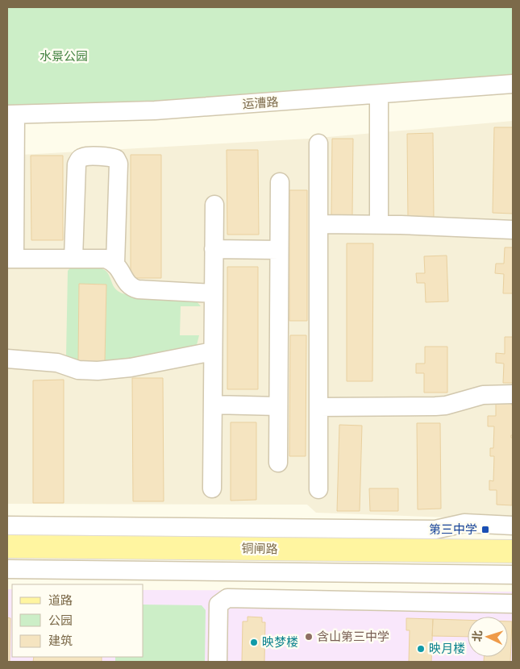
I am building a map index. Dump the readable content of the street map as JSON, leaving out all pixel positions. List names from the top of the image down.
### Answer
{
  "streets": {
    "main road": ["铜闸路"],
    "street": ["运漕路"]
  },
  "parks": ["水景公园"],
  "places": {
    "transit": ["第三中学"],
    "other": ["含山第三中学", "映梦楼", "映月楼"]
  },
  "legend": ["道路", "公园", "建筑"],
  "north": "left"
}
